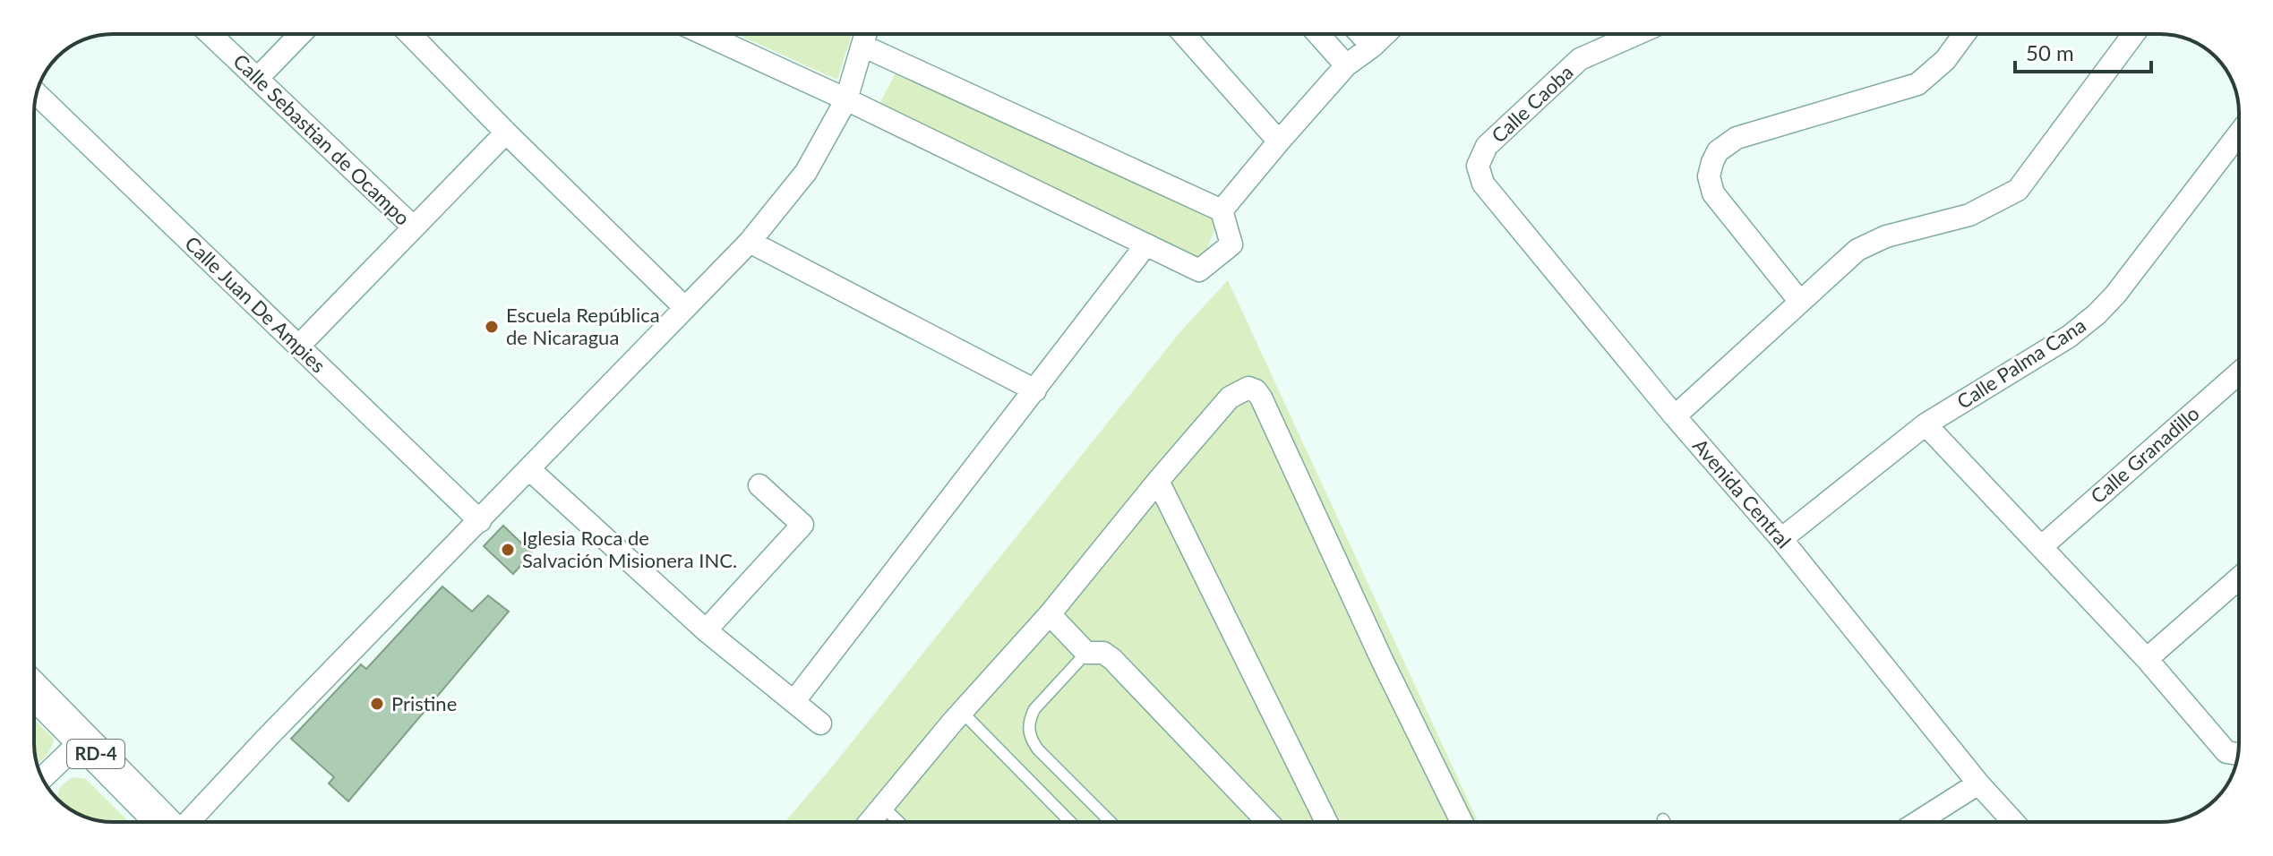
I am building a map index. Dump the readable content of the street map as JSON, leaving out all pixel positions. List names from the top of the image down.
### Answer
{
  "streets": {
    "main road": ["RD-4"],
    "street": [
      "Calle Caoba",
      "Calle Sebastian de Ocampo",
      "Calle Juan De Ampies",
      "Calle Palma Cana",
      "Calle Granadillo",
      "Avenida Central"
    ]
  },
  "crossings": [
    ["Calle Caoba", "Avenida Central"],
    ["Calle Palma Cana", "Avenida Central"]
  ],
  "places": ["Escuela República de Nicaragua", "Iglesia Roca de Salvación Misionera INC.", "Pristine"],
  "scale_bar": "50 m"
}
